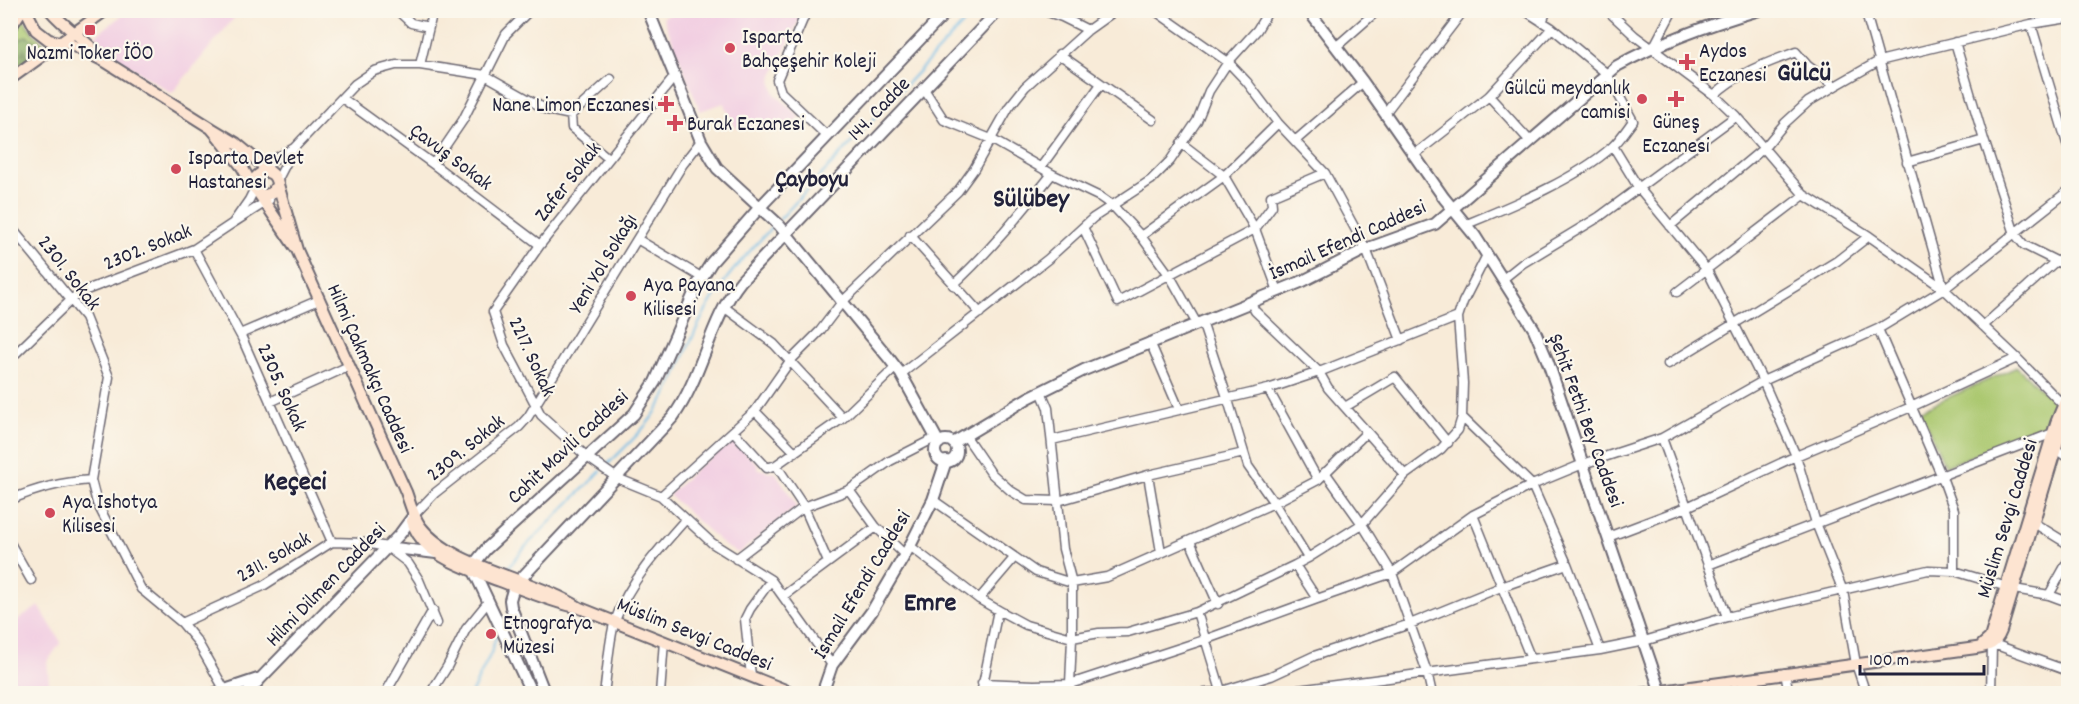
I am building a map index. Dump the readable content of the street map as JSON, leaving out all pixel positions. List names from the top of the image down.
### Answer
{
  "streets": {
    "main road": ["Hilmi Çakmakçı Caddesi", "Müslim Sevgi Caddesi"],
    "street": [
      "144. Cadde",
      "Çavuş Sokak",
      "Zafer Sokak",
      "İsmail Efendi Caddesi",
      "2302. Sokak",
      "Yeni Yol Sokağı",
      "2301. Sokak",
      "2217. Sokak",
      "2305. Sokak",
      "Şehit Fethi Bey Caddesi",
      "Cahit Mavili Caddesi",
      "2309. Sokak",
      "2311. Sokak",
      "Hilmi Dilmen Caddesi"
    ]
  },
  "crossings": [
    ["144. Cadde", "2217. Sokak"],
    ["144. Cadde", "Müslim Sevgi Caddesi"],
    ["Çavuş Sokak", "Zafer Sokak"],
    ["Zafer Sokak", "2217. Sokak"],
    ["İsmail Efendi Caddesi", "Şehit Fethi Bey Caddesi"],
    ["2302. Sokak", "2301. Sokak"],
    ["2302. Sokak", "Hilmi Çakmakçı Caddesi"],
    ["2302. Sokak", "2305. Sokak"],
    ["Yeni Yol Sokağı", "2217. Sokak"],
    ["Yeni Yol Sokağı", "2309. Sokak"],
    ["2217. Sokak", "Cahit Mavili Caddesi"],
    ["2217. Sokak", "2309. Sokak"],
    ["Hilmi Çakmakçı Caddesi", "Müslim Sevgi Caddesi"],
    ["2305. Sokak", "2311. Sokak"],
    ["Cahit Mavili Caddesi", "Müslim Sevgi Caddesi"],
    ["2309. Sokak", "Müslim Sevgi Caddesi"],
    ["2309. Sokak", "Hilmi Dilmen Caddesi"],
    ["Müslim Sevgi Caddesi", "Hilmi Dilmen Caddesi"],
    ["2311. Sokak", "Hilmi Dilmen Caddesi"]
  ],
  "districts": [
    "Gülcü",
    "Çayboyu",
    "Sülübey",
    "Keçeci",
    "Emre"
  ],
  "places": {
    "transit": ["Nazmi Toker İÖO"],
    "other": [
      "Isparta Bahçeşehir Koleji",
      "Gülcü meydanlık camisi",
      "Isparta Devlet Hastanesi",
      "Aya Payana Kilisesi",
      "Aya Ishotya Kilisesi",
      "Etnografya Müzesi"
    ],
    "health": [
      "Aydos Eczanesi",
      "Güneş Eczanesi",
      "Nane Limon Eczanesi",
      "Burak Eczanesi"
    ]
  },
  "scale_bar": "100 m"
}
